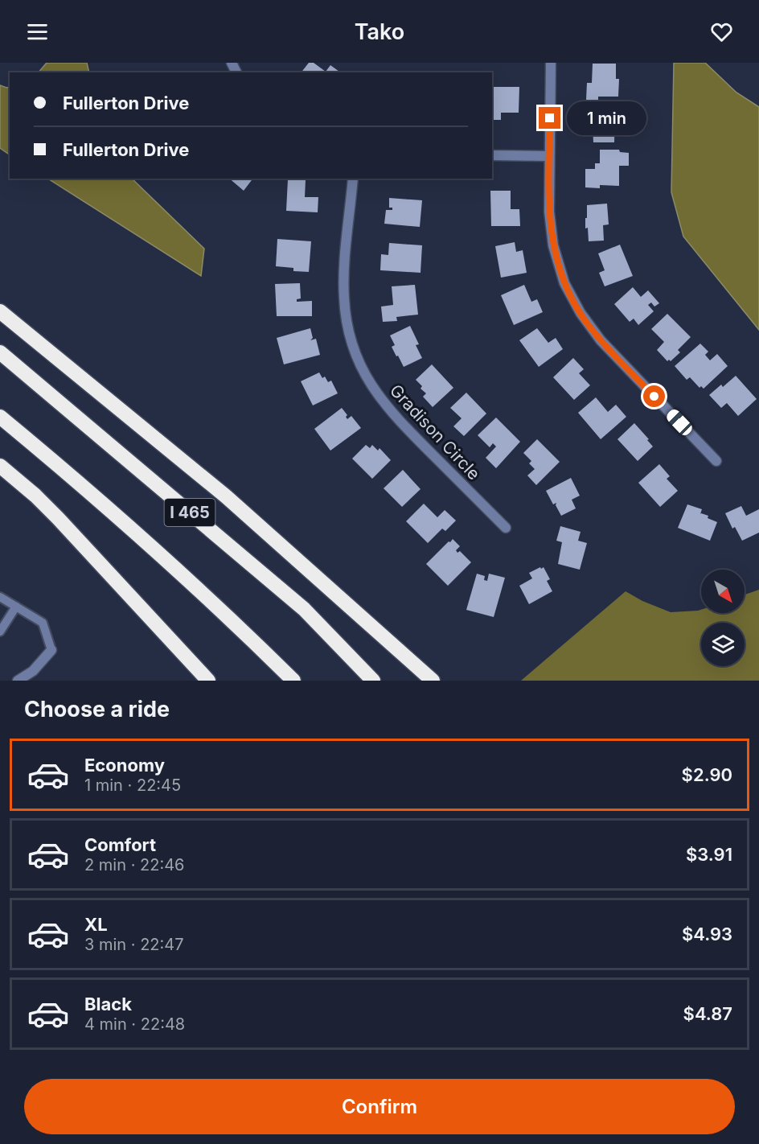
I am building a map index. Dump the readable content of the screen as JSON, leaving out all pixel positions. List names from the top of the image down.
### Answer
{
  "streets": {
    "highway": ["I 465"],
    "street": ["Gradison Circle"]
  },
  "north": "bottom right",
  "page": {
    "header": "Tako",
    "banner": ["Fullerton Drive", "Fullerton Drive"],
    "bubble": "1 min",
    "heading": "Choose a ride",
    "list": [
      {
        "name": "Economy",
        "note": "1 min · 22:45",
        "value": "$2.90"
      },
      {
        "name": "Comfort",
        "note": "2 min · 22:46",
        "value": "$3.91"
      },
      {
        "name": "XL",
        "note": "3 min · 22:47",
        "value": "$4.93"
      },
      {
        "name": "Black",
        "note": "4 min · 22:48",
        "value": "$4.87"
      }
    ],
    "buttons": "Confirm"
  }
}
